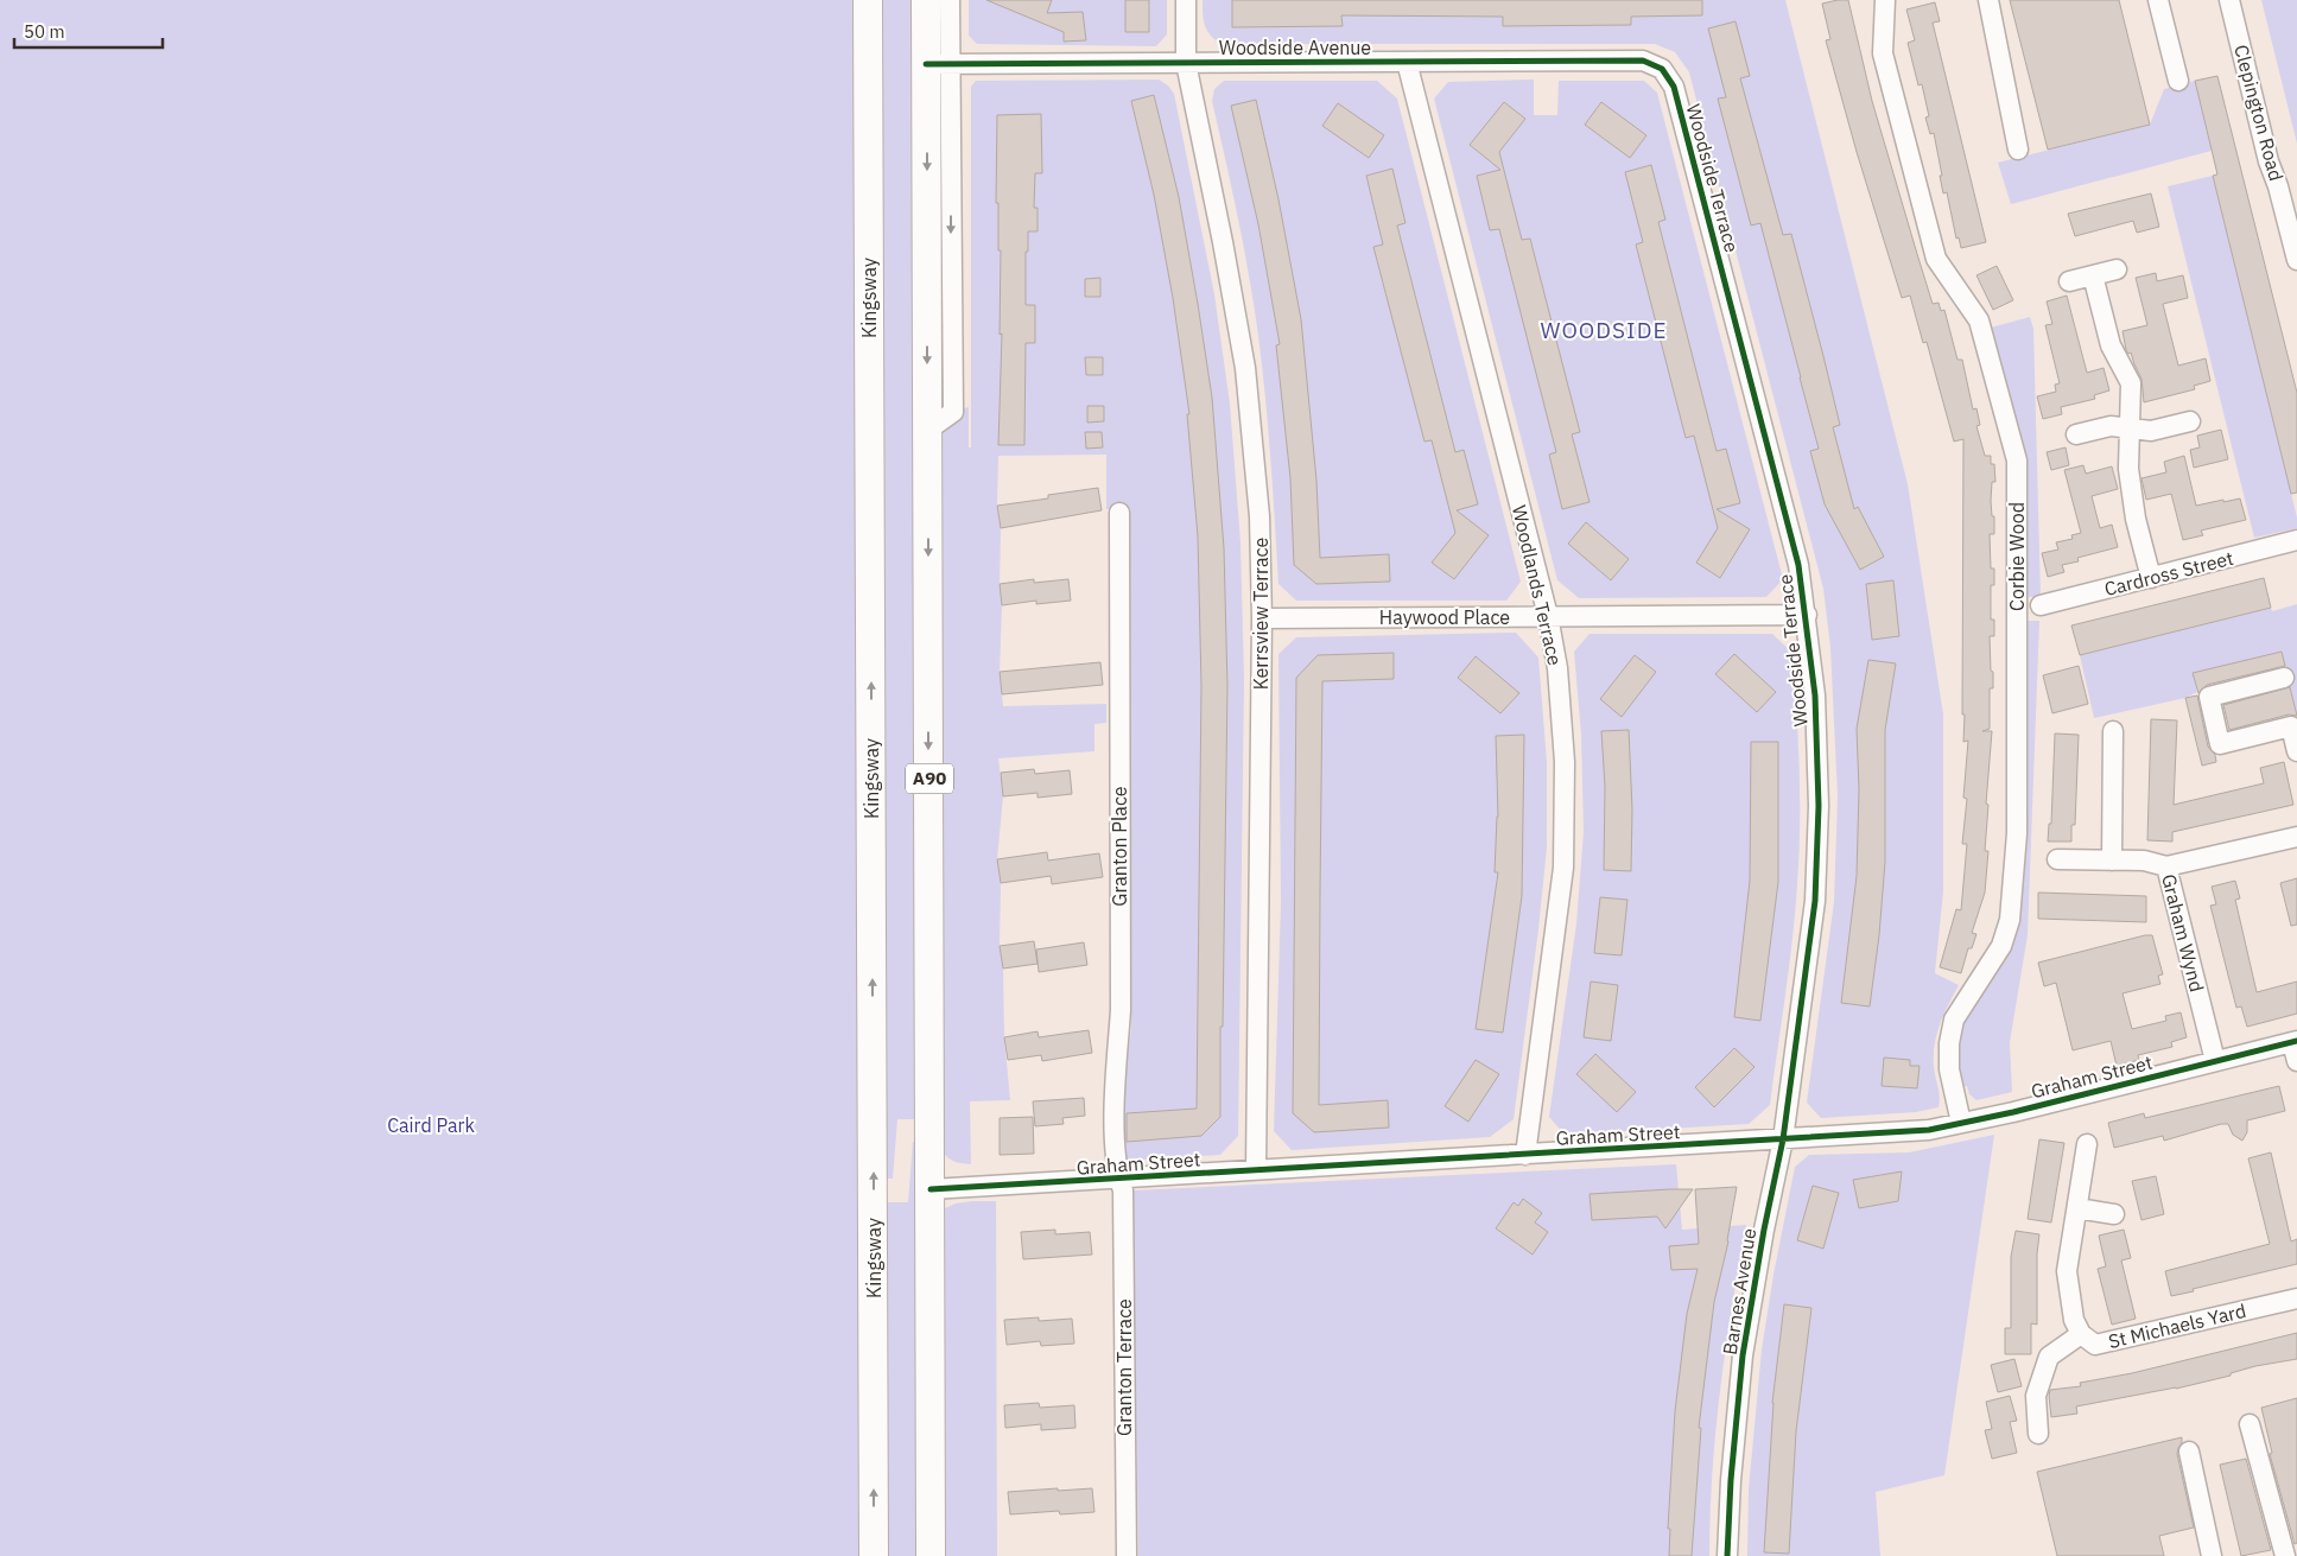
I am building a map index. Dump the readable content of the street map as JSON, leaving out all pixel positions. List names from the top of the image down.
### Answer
{
  "streets": {
    "highway": ["Kingsway", "A90"],
    "street": [
      "Woodside Avenue",
      "Clepington Road",
      "Woodside Terrace",
      "Corbie Wood",
      "Cardross Street",
      "Woodlands Terrace",
      "Kerrsview Terrace",
      "Haywood Place",
      "Granton Place",
      "Graham Wynd",
      "Graham Street",
      "Barnes Avenue",
      "St Michaels Yard",
      "Granton Terrace"
    ]
  },
  "crossings": [
    ["Woodside Avenue", "Woodside Terrace"],
    ["Woodside Avenue", "Woodlands Terrace"],
    ["Woodside Avenue", "Kerrsview Terrace"],
    ["Woodside Avenue", "A90"],
    ["Woodside Terrace", "Haywood Place"],
    ["Woodside Terrace", "Graham Street"],
    ["Woodside Terrace", "Barnes Avenue"],
    ["Corbie Wood", "Graham Street"],
    ["Woodlands Terrace", "Haywood Place"],
    ["Woodlands Terrace", "Graham Street"],
    ["Kerrsview Terrace", "Haywood Place"],
    ["Kerrsview Terrace", "Graham Street"],
    ["A90", "Graham Street"],
    ["Granton Place", "Graham Street"],
    ["Granton Place", "Granton Terrace"],
    ["Graham Wynd", "Graham Street"],
    ["Graham Street", "Barnes Avenue"],
    ["Graham Street", "Granton Terrace"]
  ],
  "districts": ["WOODSIDE"],
  "parks": ["Caird Park"],
  "scale_bar": "50 m"
}
